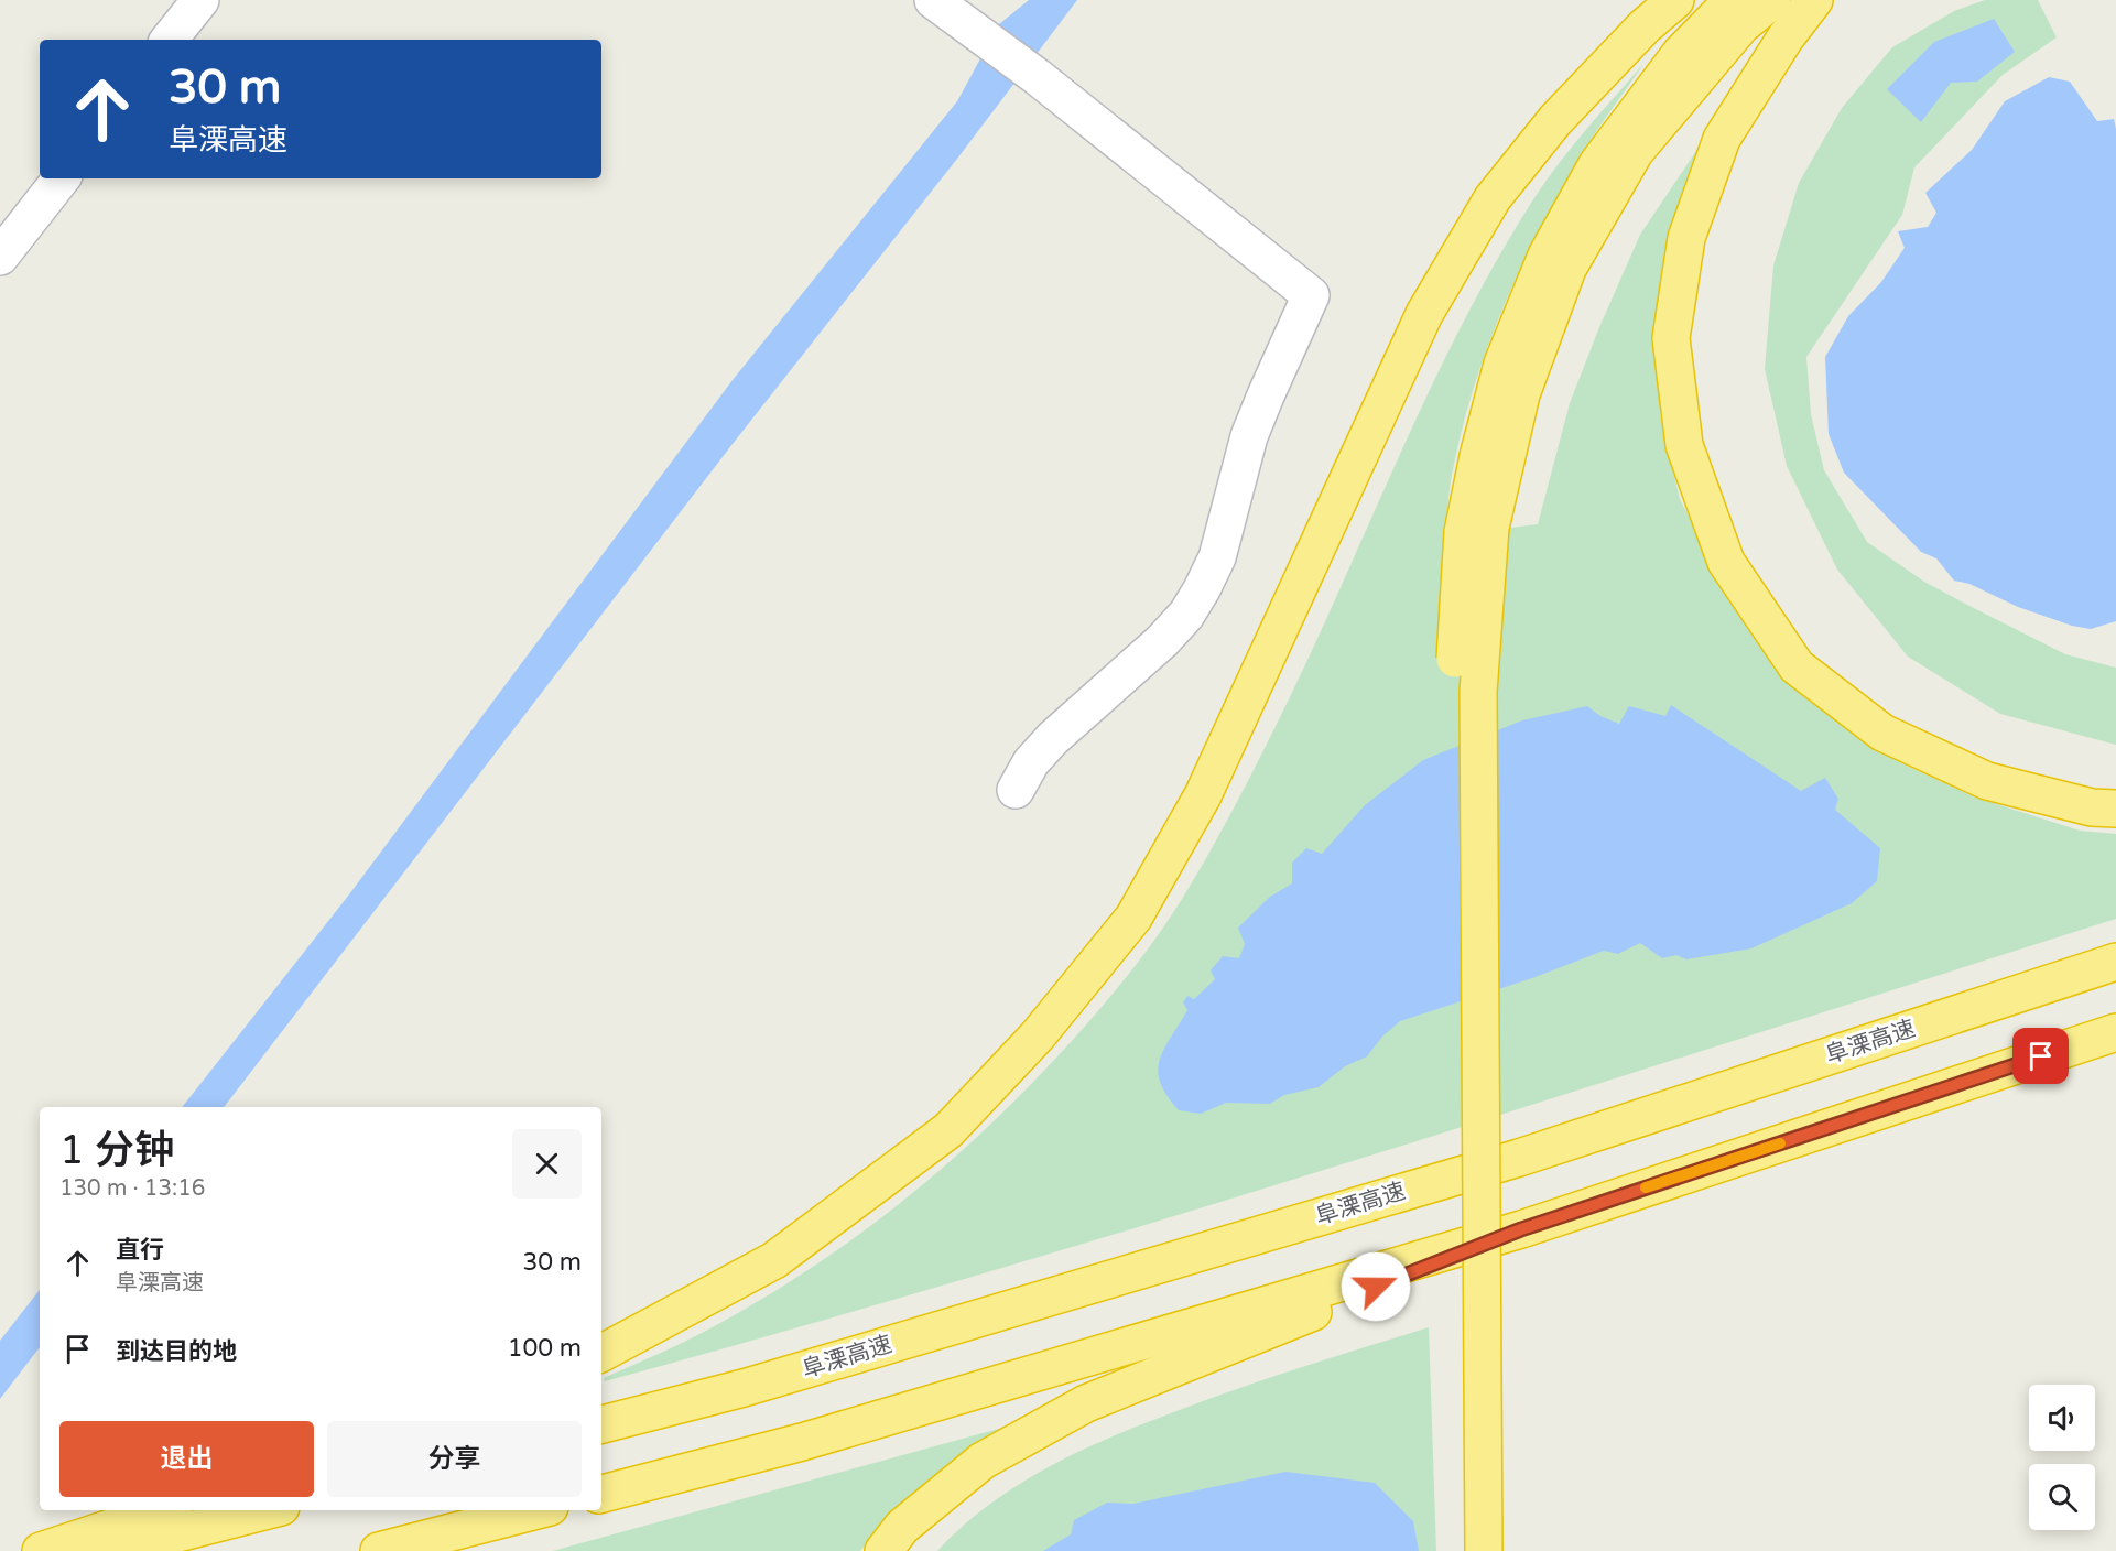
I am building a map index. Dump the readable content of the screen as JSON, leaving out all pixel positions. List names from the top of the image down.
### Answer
{
  "streets": {
    "highway": ["阜溧高速"]
  },
  "page": {
    "turn": ["30 m", "阜溧高速"],
    "heading": ["1 分钟", "130 m · 13:16"],
    "list": [
      {
        "name": "直行",
        "note": "阜溧高速",
        "value": "30 m"
      },
      {
        "name": "到达目的地",
        "value": "100 m"
      }
    ],
    "buttons": ["退出", "分享"]
  }
}
